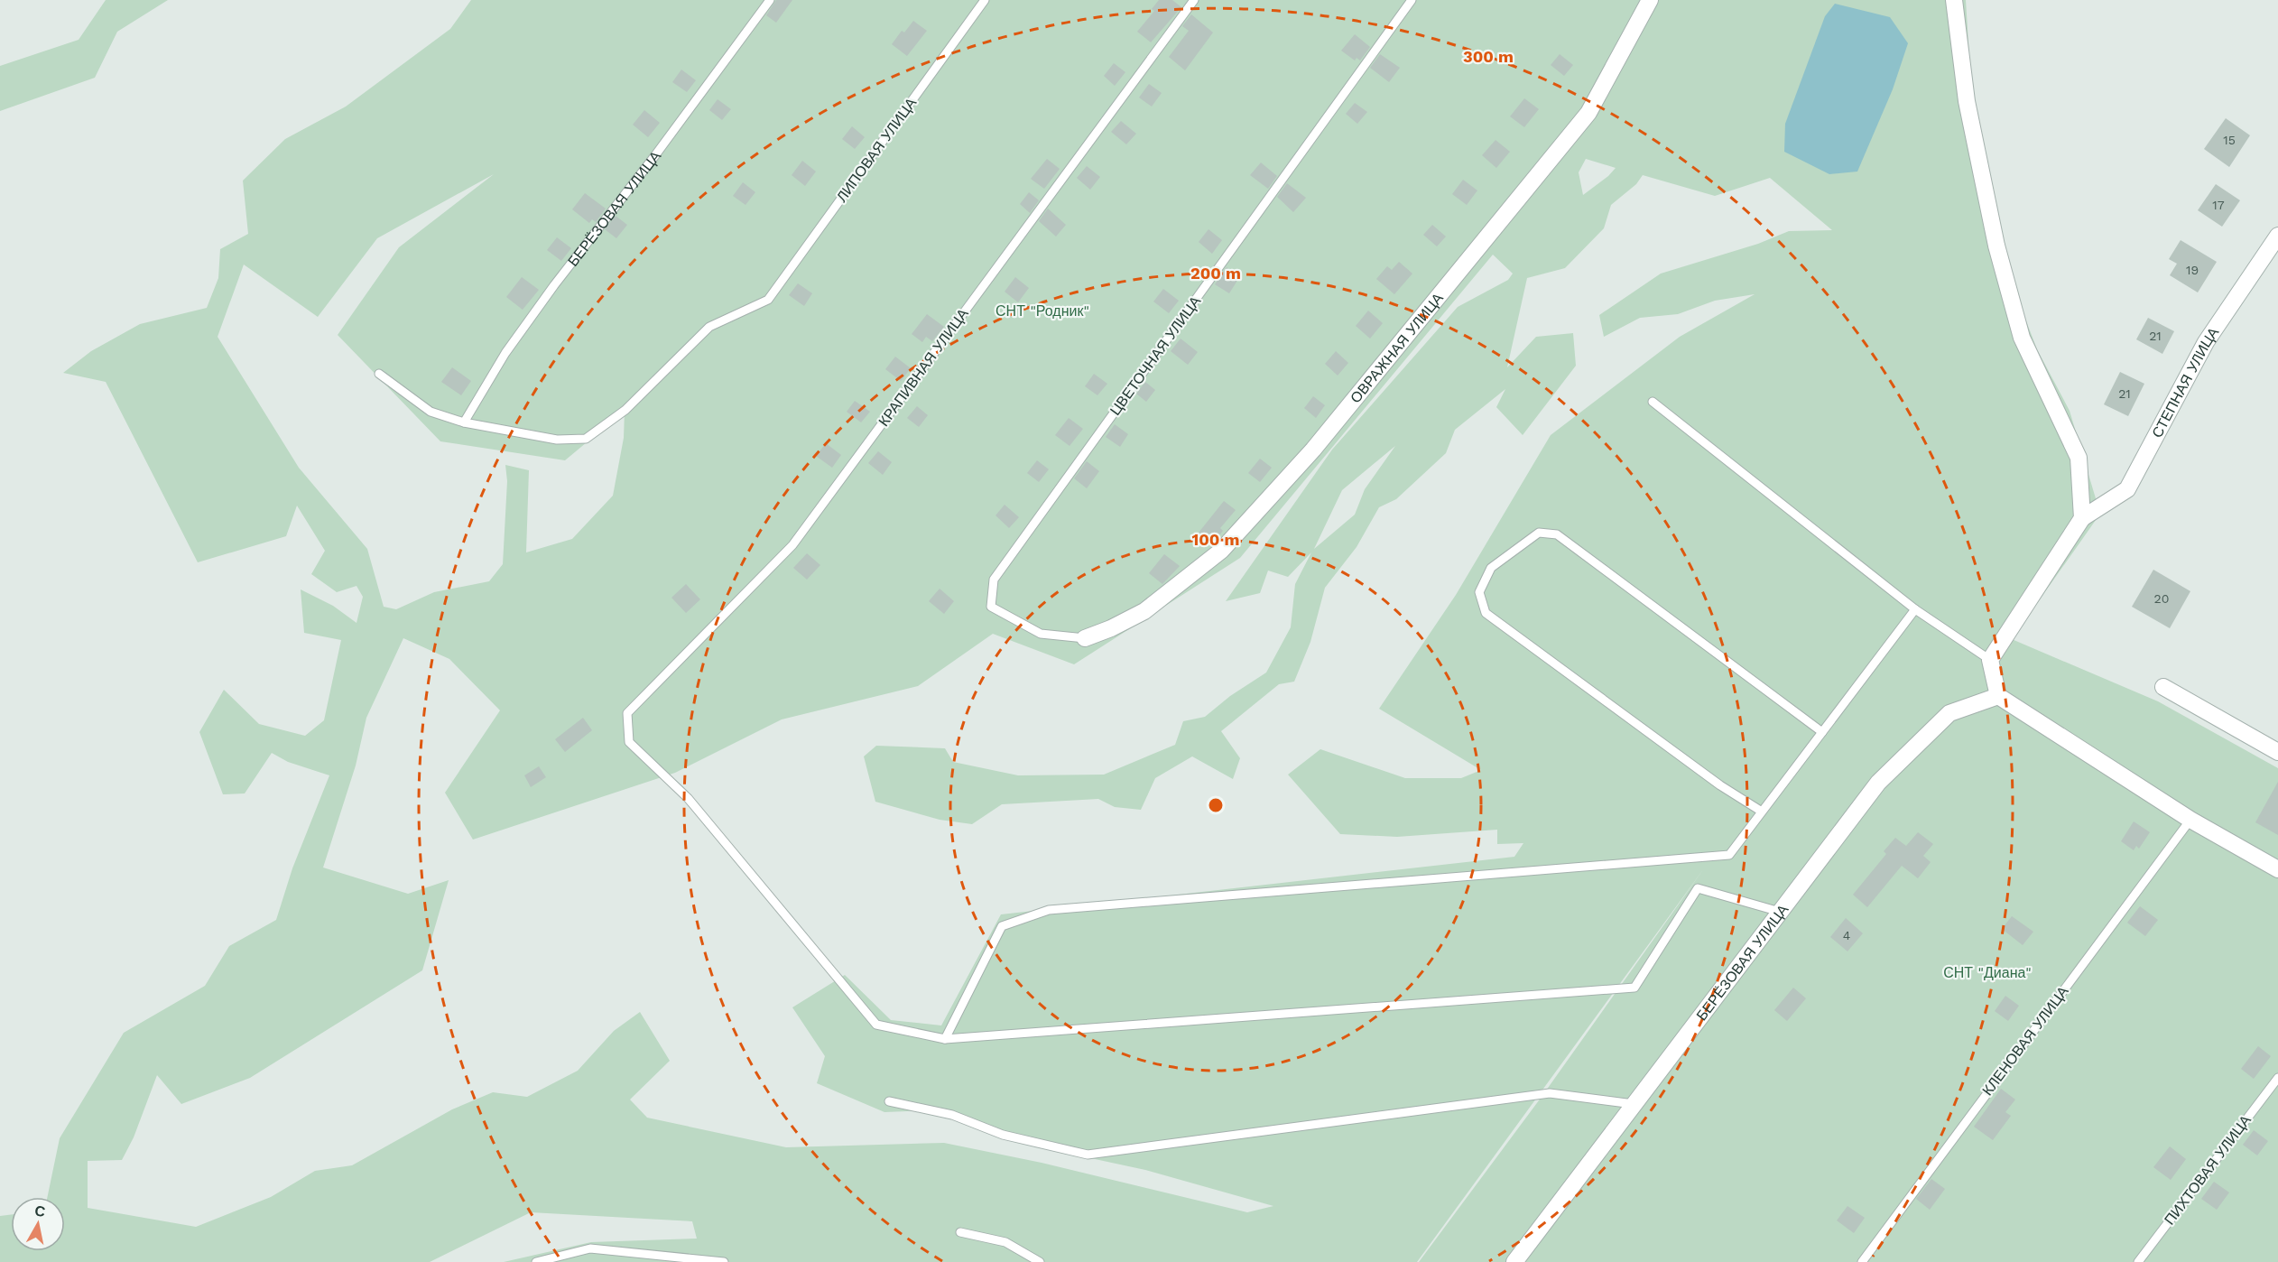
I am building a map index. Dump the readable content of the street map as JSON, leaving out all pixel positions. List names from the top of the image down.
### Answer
{
  "streets": {
    "street": ["БЕРЁЗОВАЯ УЛИЦА", "ОВРАЖНАЯ УЛИЦА", "СТЕПНАЯ УЛИЦА"],
    "lane": [
      "ЛИПОВАЯ УЛИЦА",
      "ЦВЕТОЧНАЯ УЛИЦА",
      "КРАПИВНАЯ УЛИЦА",
      "КЛЕНОВАЯ УЛИЦА",
      "ПИХТОВАЯ УЛИЦА"
    ]
  },
  "crossings": [
    ["ЛИПОВАЯ УЛИЦА", "БЕРЁЗОВАЯ УЛИЦА"],
    ["ОВРАЖНАЯ УЛИЦА", "ЦВЕТОЧНАЯ УЛИЦА"]
  ],
  "parks": ["СНТ \"Родник\"", "СНТ \"Диана\""],
  "house_numbers": [
    "15",
    "17",
    "19",
    "21",
    "21",
    "20",
    "4"
  ],
  "north": "top",
  "rings": ["300 m", "200 m", "100 m"]
}
